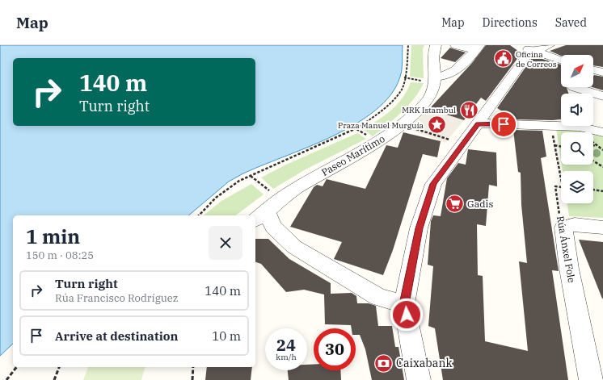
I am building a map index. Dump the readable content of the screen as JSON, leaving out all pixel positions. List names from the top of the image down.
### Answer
{
  "streets": {
    "street": ["Paseo Marítimo", "Rúa Ánxel Fole"]
  },
  "places": {
    "public building": ["Oficina de Correos"],
    "restaurant": ["MRK Istambul"],
    "place": ["Praza Manuel Murguía"],
    "supermarket": ["Gadis"],
    "bank": ["Caixabank"]
  },
  "north": "top right",
  "page": {
    "header": "Map",
    "nav": ["Map", "Directions", "Saved"],
    "turn": ["140 m", "Turn right"],
    "heading": ["1 min", "150 m · 08:25"],
    "list": [
      {
        "name": "Turn right",
        "note": "Rúa Francisco Rodríguez",
        "value": "140 m"
      },
      {
        "name": "Arrive at destination",
        "value": "10 m"
      }
    ],
    "speed": "24 km/h",
    "limit": "30"
  }
}
